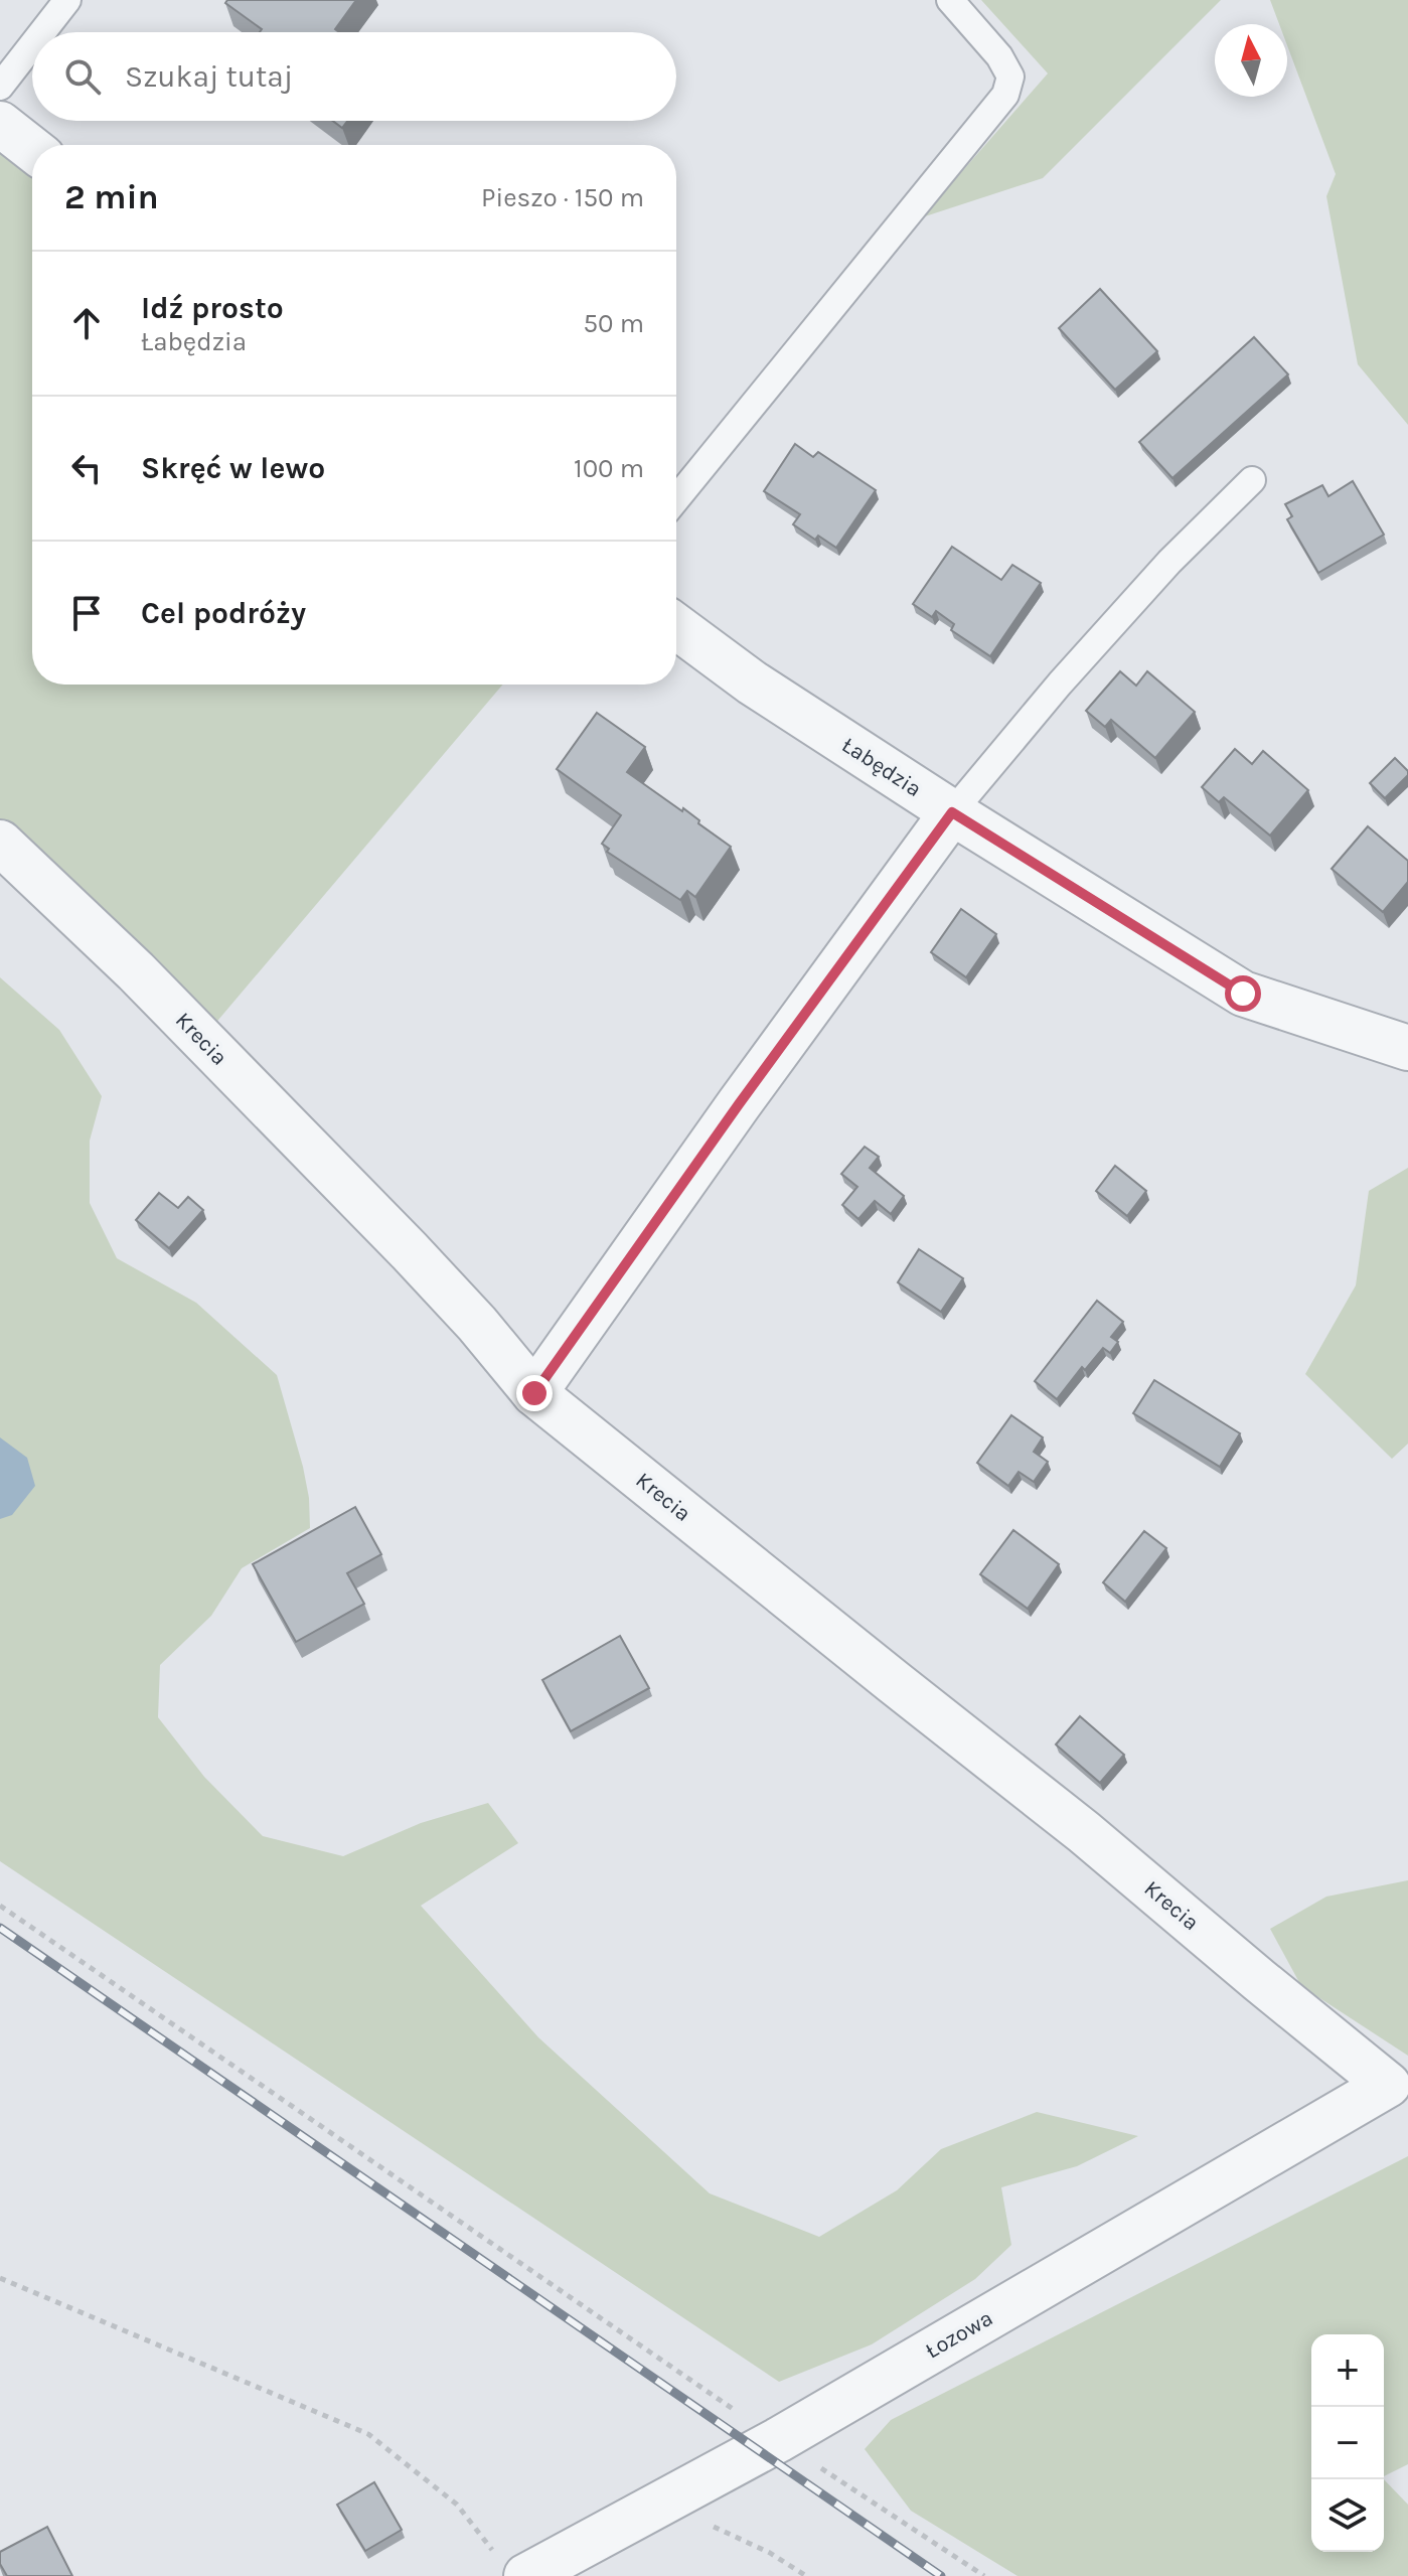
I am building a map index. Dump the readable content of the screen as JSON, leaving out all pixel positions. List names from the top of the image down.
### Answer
{
  "streets": {
    "street": ["Łabędzia", "Krecia", "Łozowa"]
  },
  "crossings": [
    ["Krecia", "Łozowa"]
  ],
  "north": "top",
  "page": {
    "search": "Szukaj tutaj",
    "heading": ["2 min", "Pieszo · 150 m"],
    "list": [
      ["Idź prosto", "Łabędzia", "50 m"],
      ["Skręć w lewo", "100 m"],
      "Cel podróży"
    ],
    "map_buttons": ["+", "−"]
  }
}
